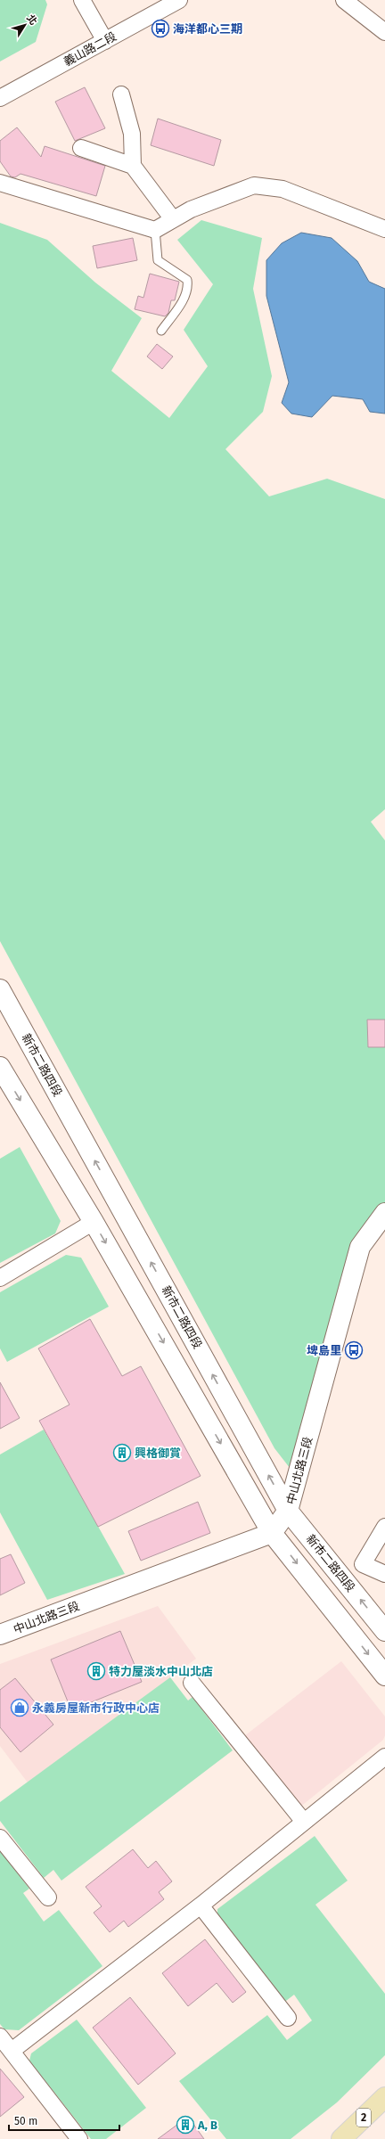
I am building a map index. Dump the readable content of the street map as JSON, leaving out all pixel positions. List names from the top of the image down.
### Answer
{
  "streets": {
    "main road": ["2"],
    "street": ["義山路二段", "新市二路四段", "中山北路三段"]
  },
  "crossings": [
    ["新市二路四段", "中山北路三段"]
  ],
  "places": {
    "bus stop": ["海洋都心三期", "埤島里"],
    "building": ["興格御賞", "特力屋淡水中山北店", "A, B"],
    "shop": ["永義房屋新市行政中心店"]
  },
  "scale_bar": "50 m",
  "north": "top right"
}
